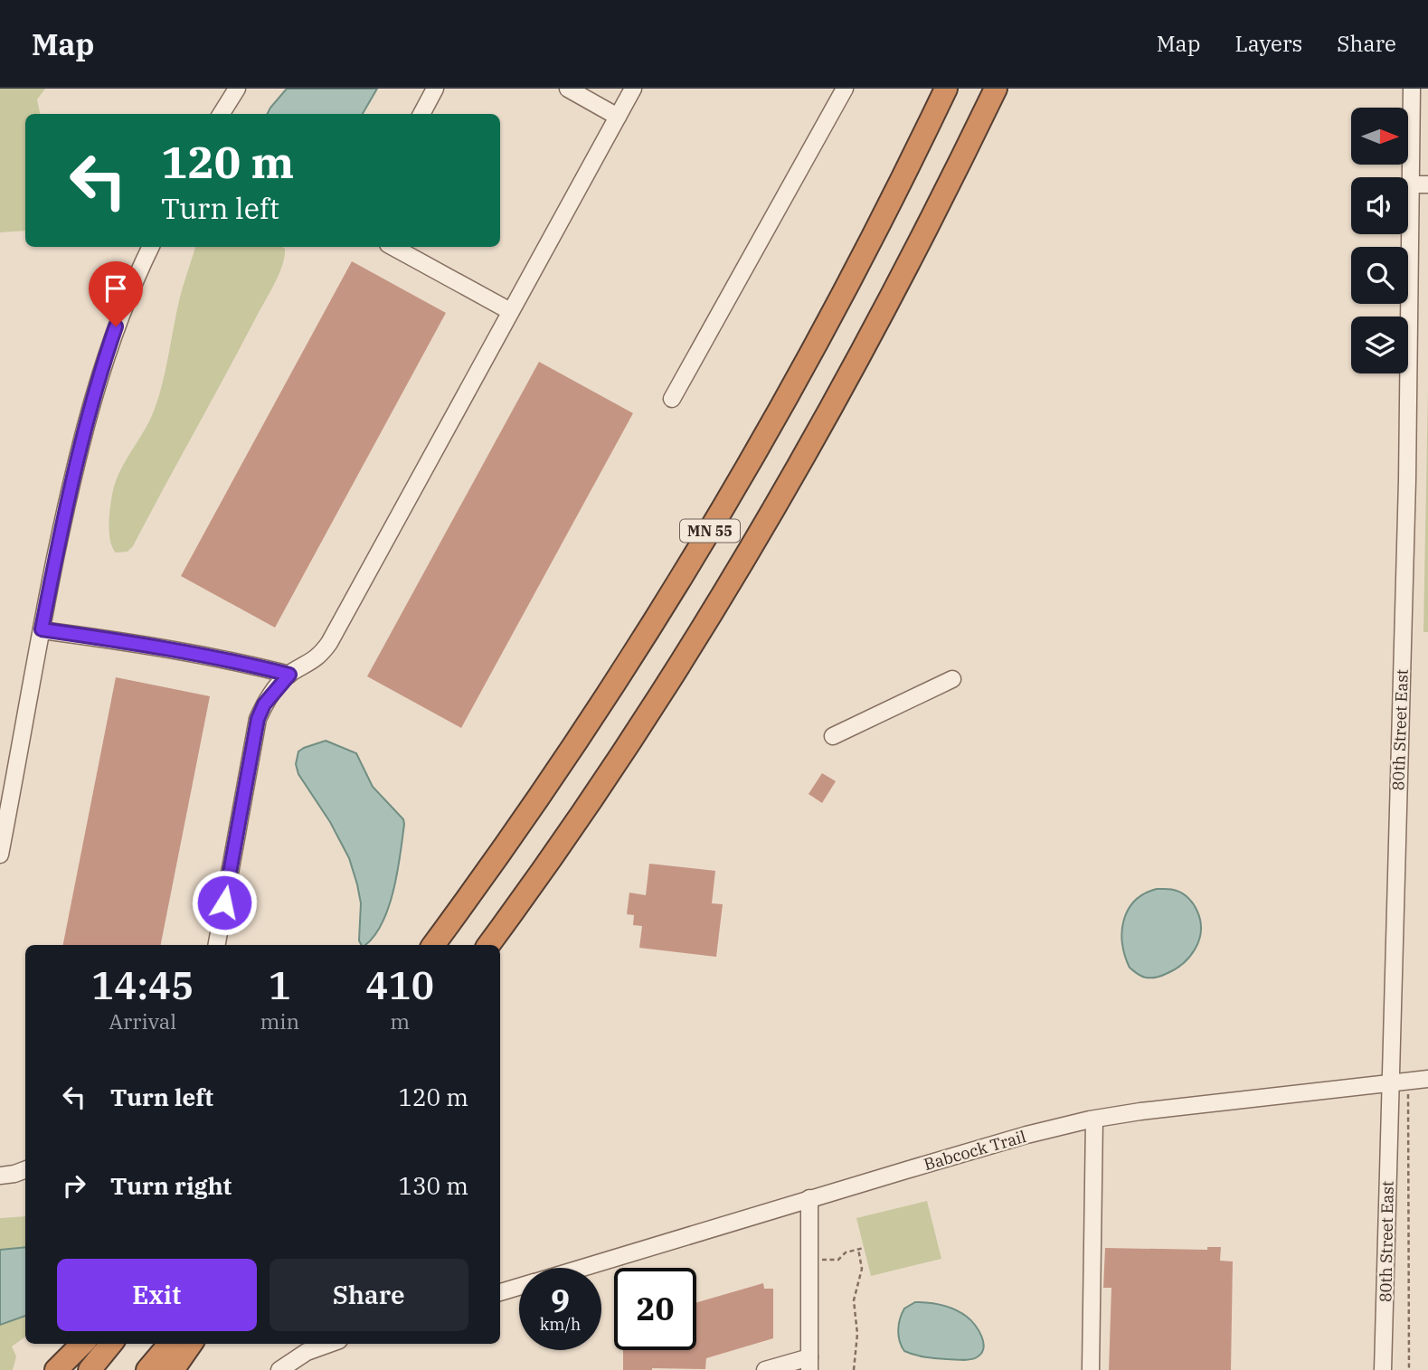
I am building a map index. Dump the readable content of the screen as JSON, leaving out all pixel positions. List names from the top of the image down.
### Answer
{
  "streets": {
    "highway": ["MN 55"],
    "street": ["80th Street East", "Babcock Trail"]
  },
  "crossings": [
    ["80th Street East", "Babcock Trail"]
  ],
  "north": "right",
  "page": {
    "header": "Map",
    "nav": ["Map", "Layers", "Share"],
    "turn": ["120 m", "Turn left"],
    "eta": [
      "14:45",
      "Arrival",
      "1",
      "min",
      "410",
      "m"
    ],
    "list": [
      {
        "name": "Turn left",
        "value": "120 m"
      },
      {
        "name": "Turn right",
        "value": "130 m"
      }
    ],
    "buttons": ["Exit", "Share"],
    "speed": "9 km/h",
    "limit": "20"
  }
}
